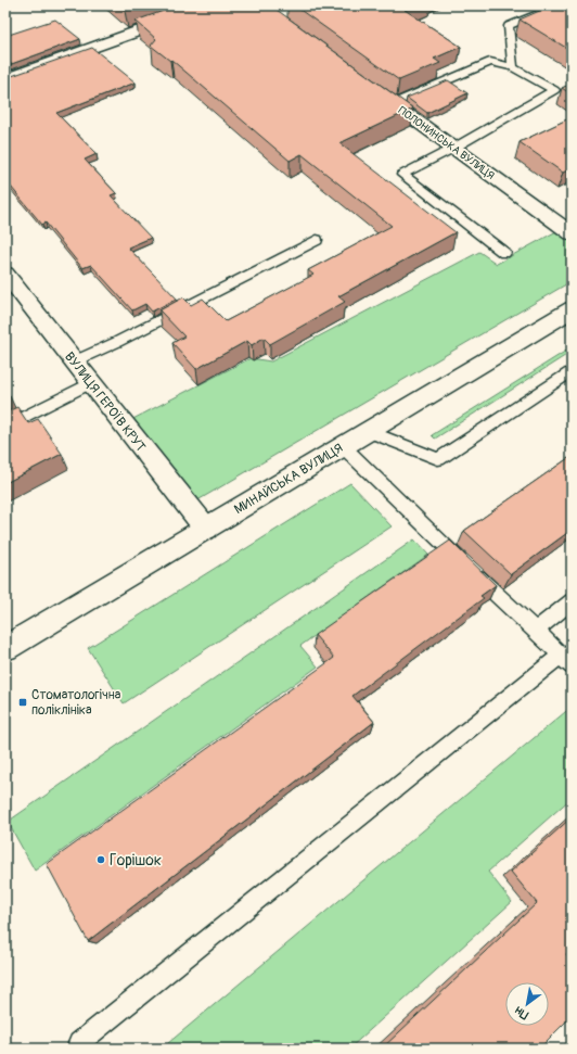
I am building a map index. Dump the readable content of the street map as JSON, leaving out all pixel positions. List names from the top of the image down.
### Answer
{
  "streets": {
    "street": ["ПОЛОНИНСЬКА ВУЛИЦЯ", "ВУЛИЦЯ ГЕРОЇВ КРУТ", "МИНАЙСЬКА ВУЛИЦЯ"]
  },
  "crossings": [
    ["ВУЛИЦЯ ГЕРОЇВ КРУТ", "МИНАЙСЬКА ВУЛИЦЯ"]
  ],
  "places": {
    "transit": ["Стоматологічна поліклініка"],
    "other": ["Горішок"]
  },
  "north": "bottom left"
}
